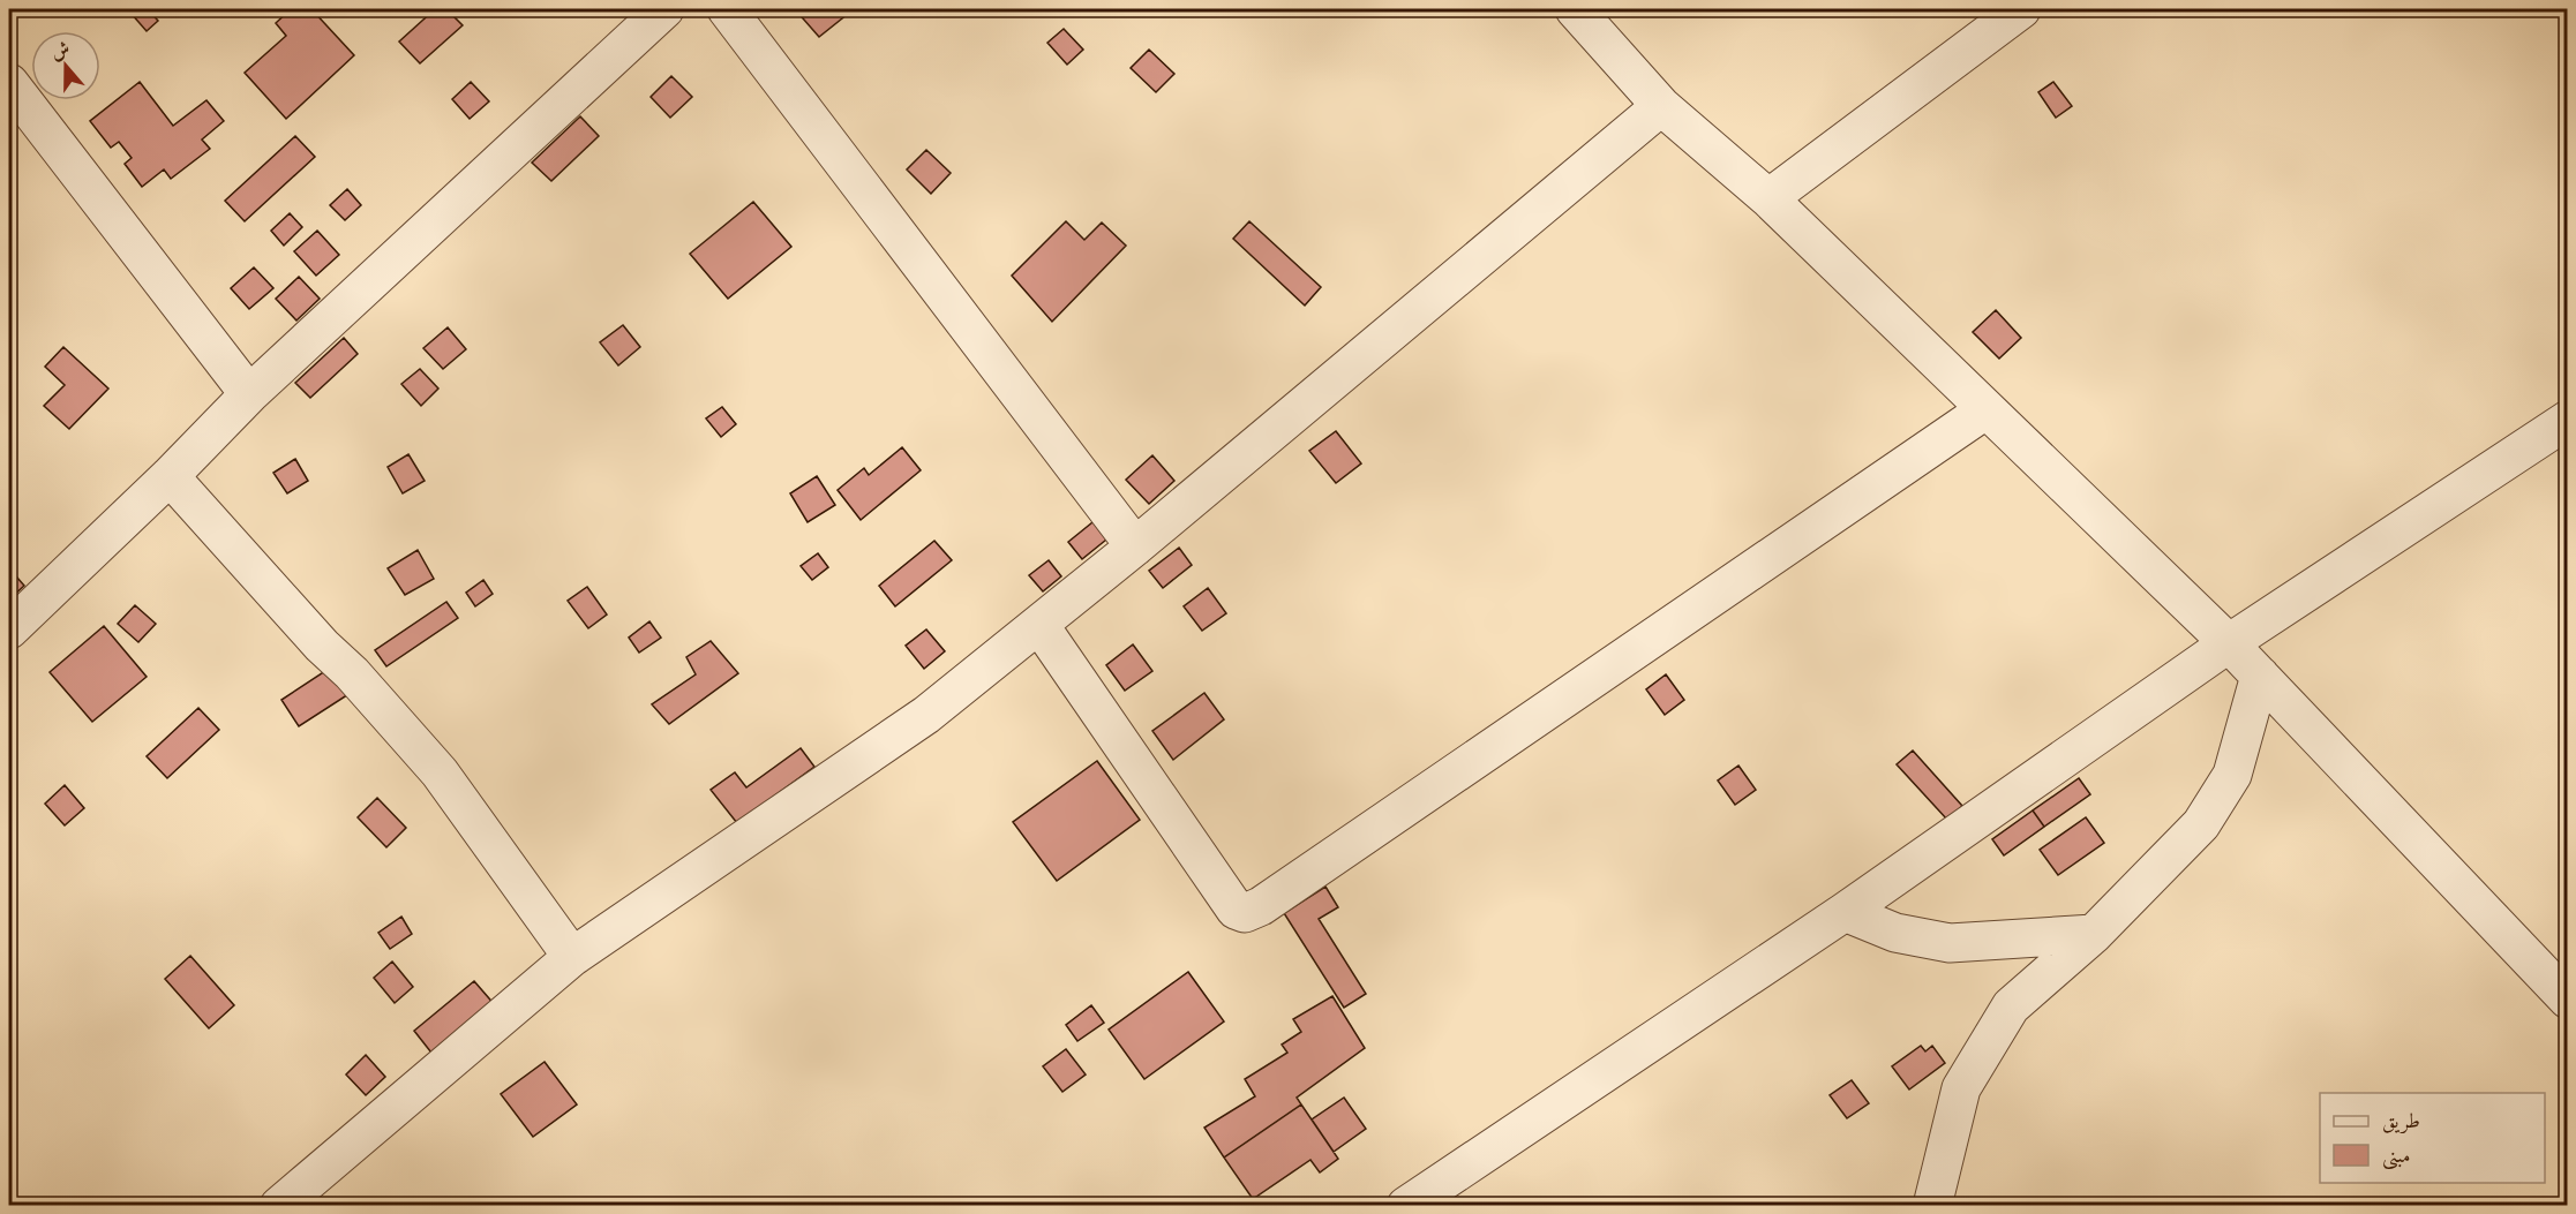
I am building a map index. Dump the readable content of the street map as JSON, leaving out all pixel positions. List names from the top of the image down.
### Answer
{
  "legend": ["طريق", "مبنى"],
  "north": "top"
}
